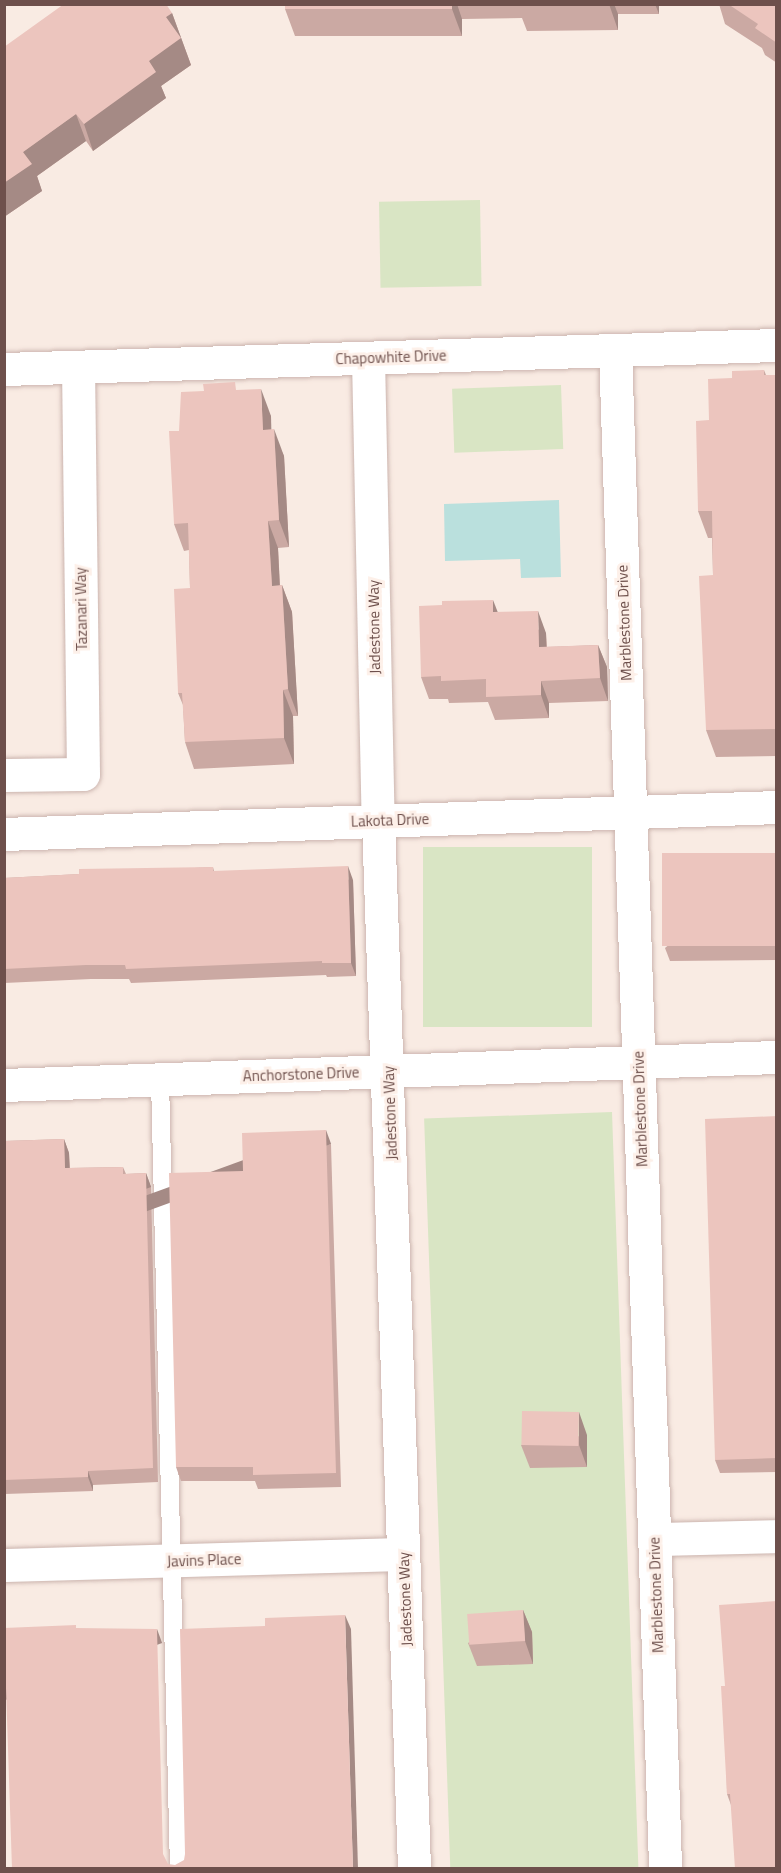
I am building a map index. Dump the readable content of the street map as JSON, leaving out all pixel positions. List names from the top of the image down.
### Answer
{
  "streets": {
    "street": [
      "Chapowhite Drive",
      "Tazanari Way",
      "Marblestone Drive",
      "Jadestone Way",
      "Lakota Drive",
      "Anchorstone Drive",
      "Javins Place"
    ]
  },
  "crossings": [
    ["Chapowhite Drive", "Tazanari Way"],
    ["Chapowhite Drive", "Marblestone Drive"],
    ["Chapowhite Drive", "Jadestone Way"],
    ["Marblestone Drive", "Lakota Drive"],
    ["Marblestone Drive", "Anchorstone Drive"],
    ["Jadestone Way", "Lakota Drive"],
    ["Jadestone Way", "Anchorstone Drive"],
    ["Jadestone Way", "Javins Place"]
  ]
}
